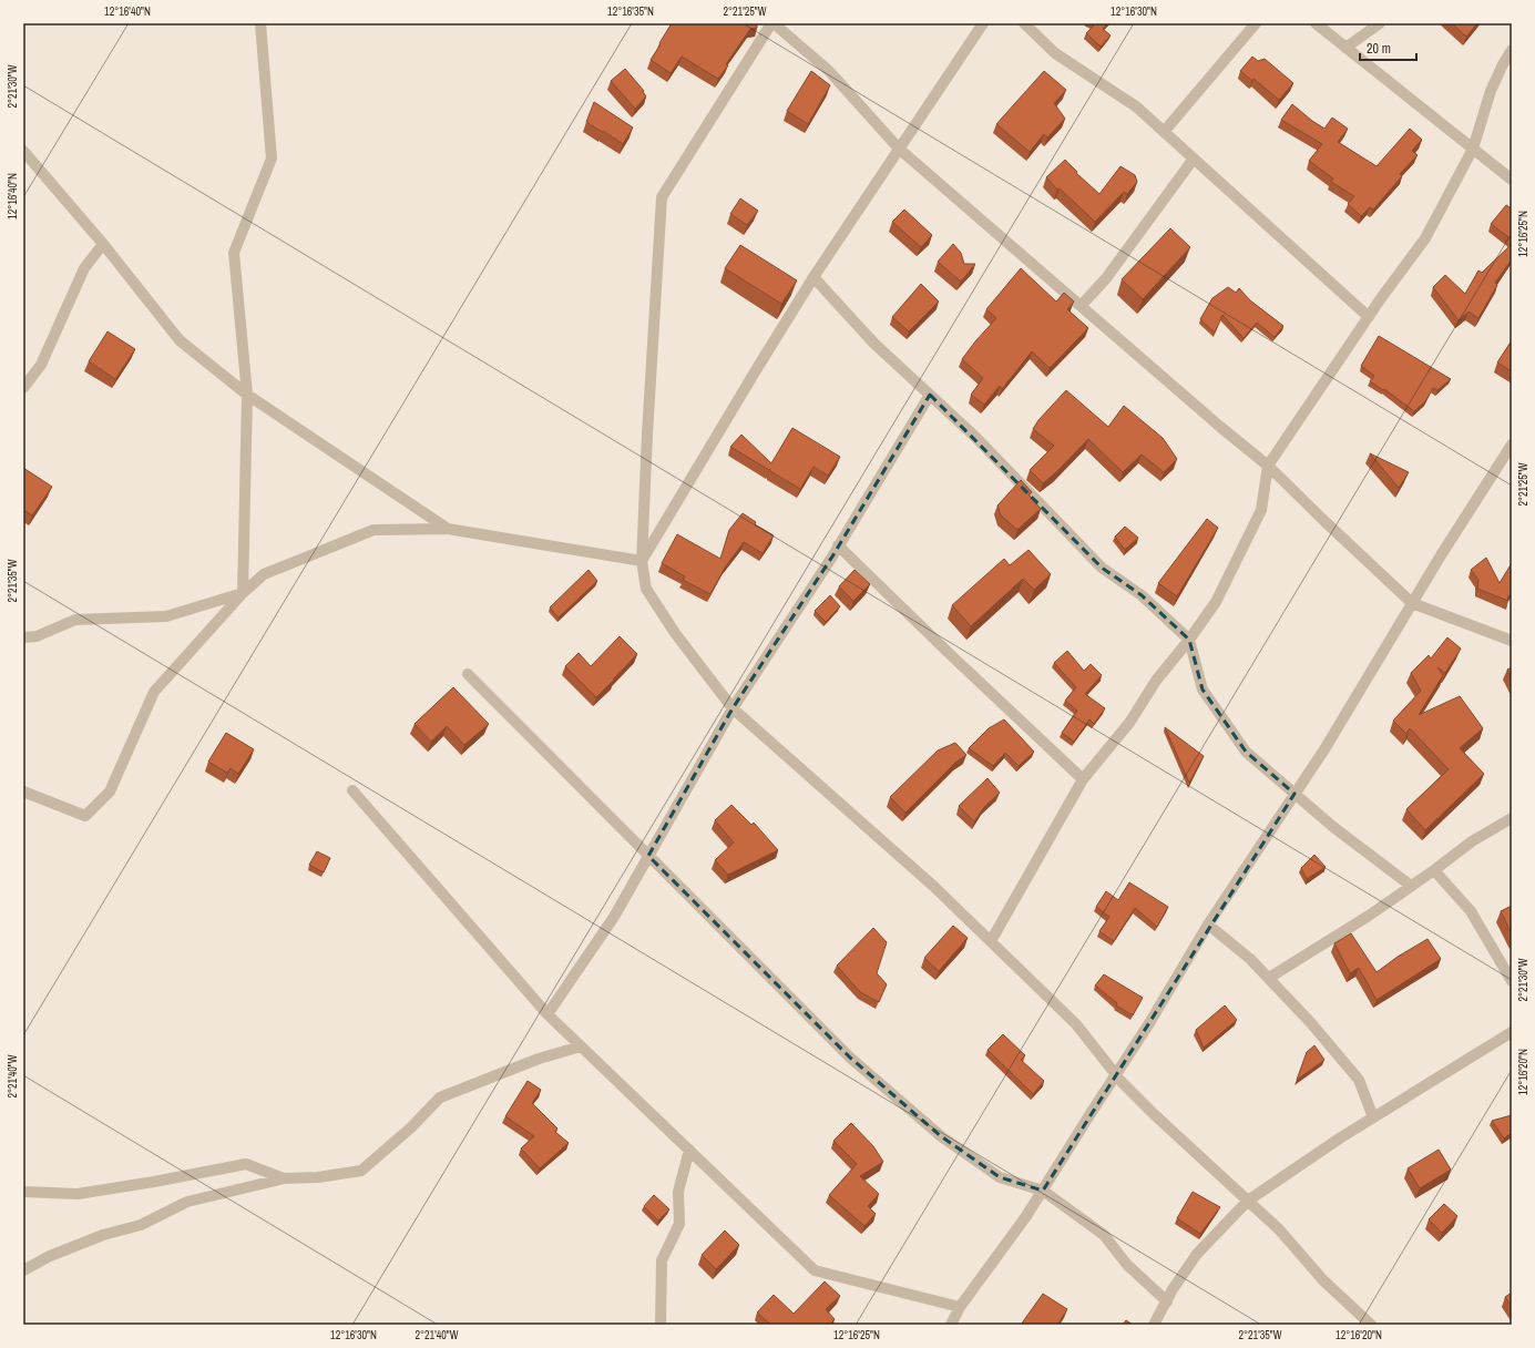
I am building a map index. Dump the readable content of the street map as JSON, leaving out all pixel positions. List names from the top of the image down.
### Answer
{
  "scale_bar": "20 m",
  "coordinates": [
    "12°16'40\"N",
    "12°16'35\"N",
    "2°21'25\"W",
    "12°16'30\"N",
    "2°21'30\"W",
    "12°16'25\"N",
    "2°21'35\"W",
    "12°16'20\"N",
    "2°21'40\"W"
  ]
}
